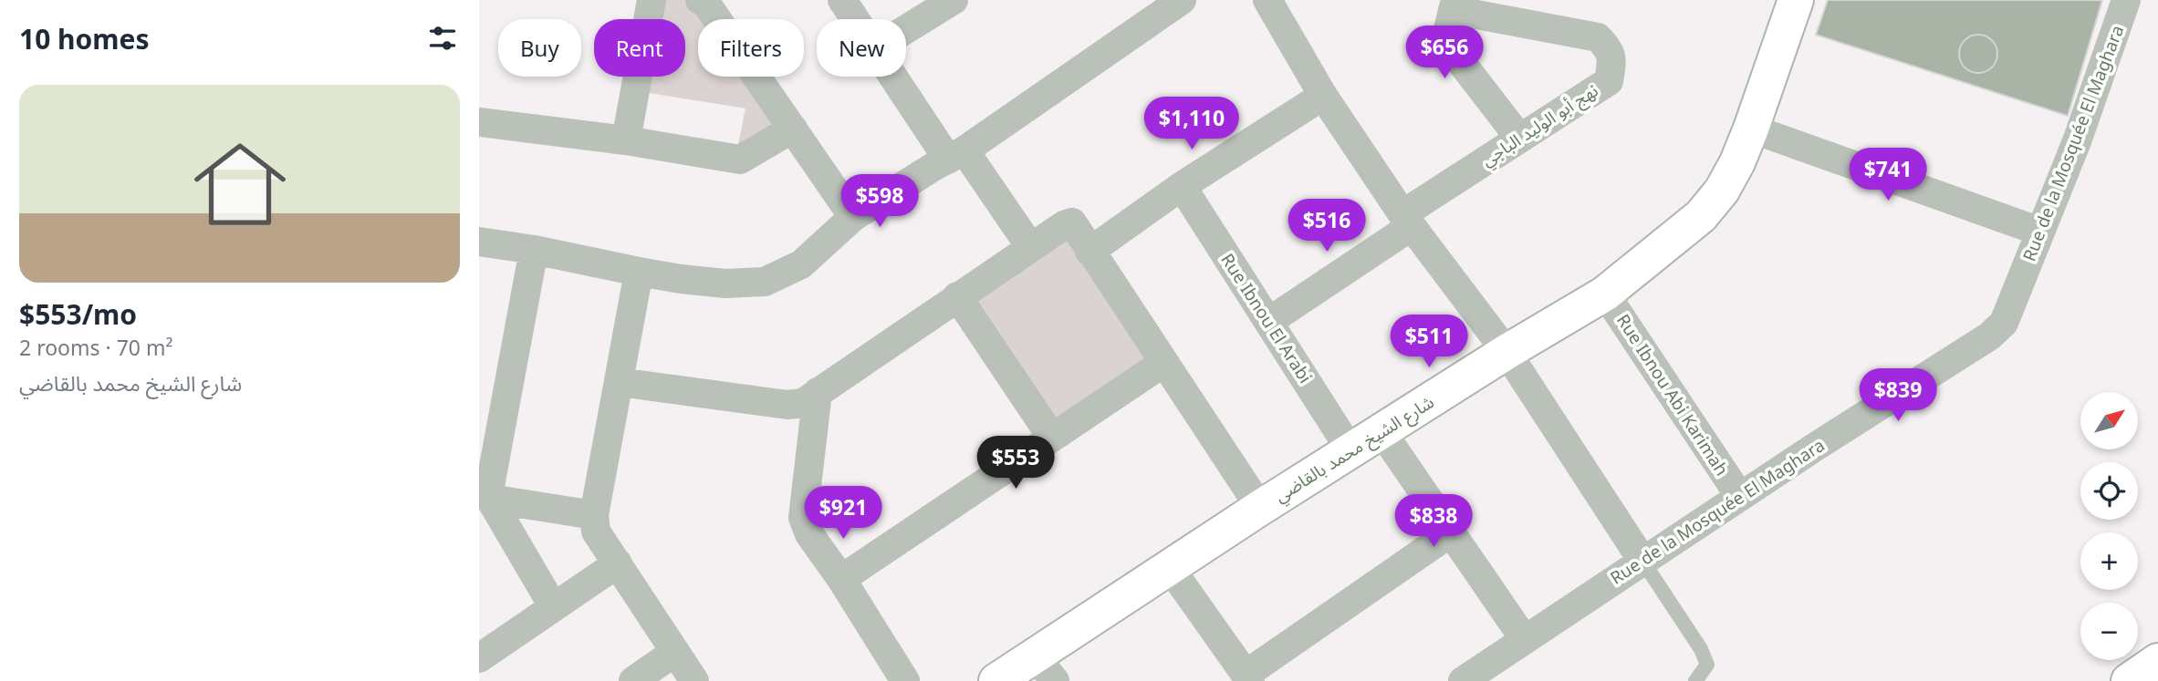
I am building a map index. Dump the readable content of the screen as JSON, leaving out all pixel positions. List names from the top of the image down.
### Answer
{
  "streets": {
    "main road": ["شارع الشيخ محمد بالقاضي"],
    "street": [
      "نهج أبو الوليد الباجي",
      "Rue de la Mosquée El Maghara",
      "Rue Ibnou El Arabi",
      "Rue Ibnou Abi Karimah"
    ]
  },
  "crossings": [
    ["نهج أبو الوليد الباجي", "Rue Ibnou El Arabi"],
    ["Rue de la Mosquée El Maghara", "Rue Ibnou Abi Karimah"],
    ["Rue Ibnou El Arabi", "شارع الشيخ محمد بالقاضي"],
    ["Rue Ibnou Abi Karimah", "شارع الشيخ محمد بالقاضي"]
  ],
  "north": "top right",
  "page": {
    "heading": "10 homes",
    "chip": [
      "Buy",
      "Rent",
      "Filters",
      "New"
    ],
    "price": [
      "$656",
      "$1,110",
      "$741",
      "$598",
      "$516",
      "$511",
      "$839",
      "$553",
      "$921",
      "$838"
    ],
    "list": [
      {
        "name": "$553/mo",
        "note": "2 rooms · 70 m² · شارع الشيخ محمد بالقاضي"
      }
    ],
    "map_buttons": ["+", "−"]
  }
}
